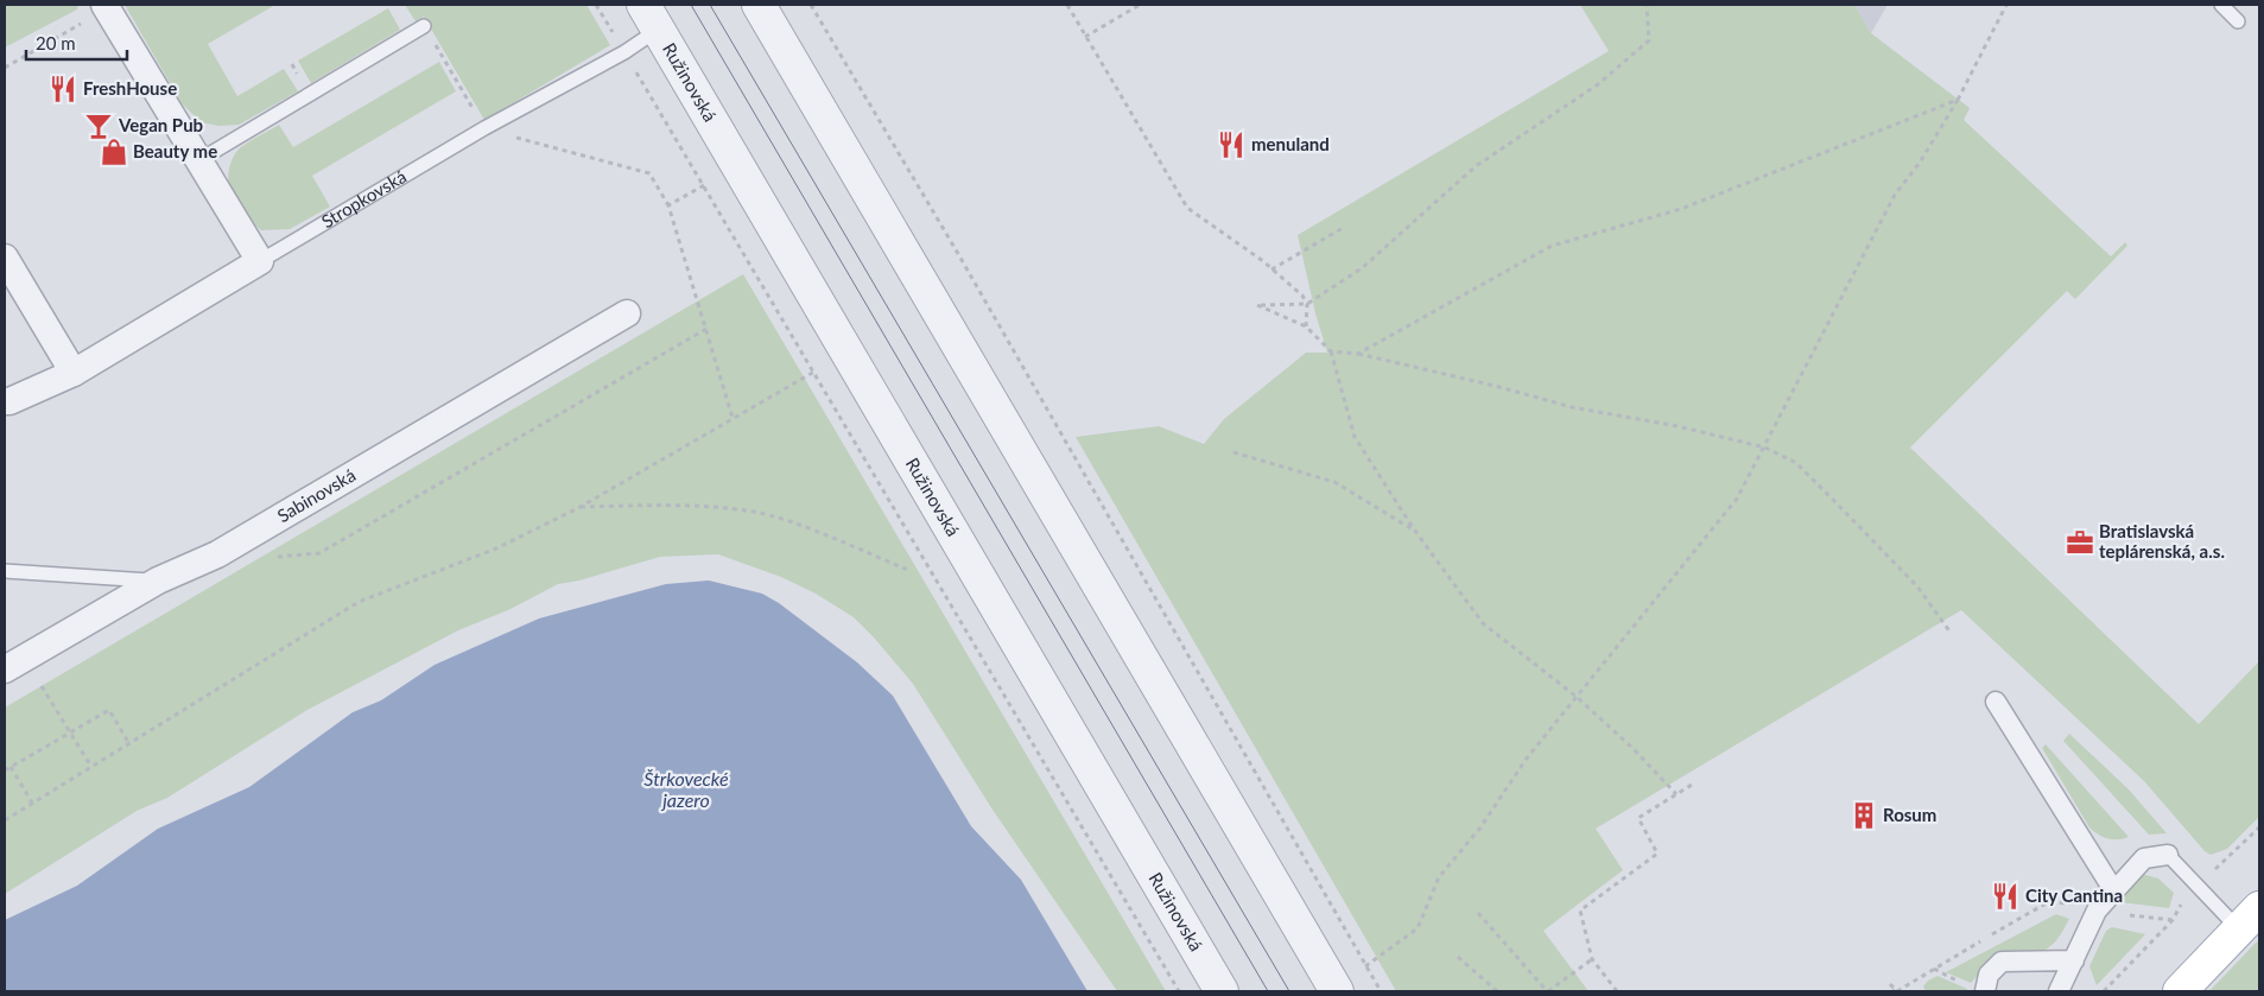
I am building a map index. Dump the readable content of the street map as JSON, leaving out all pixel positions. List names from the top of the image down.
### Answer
{
  "streets": {
    "street": ["Ružinovská", "Stropkovská", "Sabinovská"]
  },
  "crossings": [
    ["Ružinovská", "Stropkovská"]
  ],
  "water": ["Štrkovecké jazero"],
  "places": {
    "restaurant": ["FreshHouse", "menuland", "City Cantina"],
    "bar": ["Vegan Pub"],
    "shop": ["Beauty me"],
    "office": ["Bratislavská teplárenská, a.s."],
    "building": ["Rosum"]
  },
  "scale_bar": "20 m"
}
